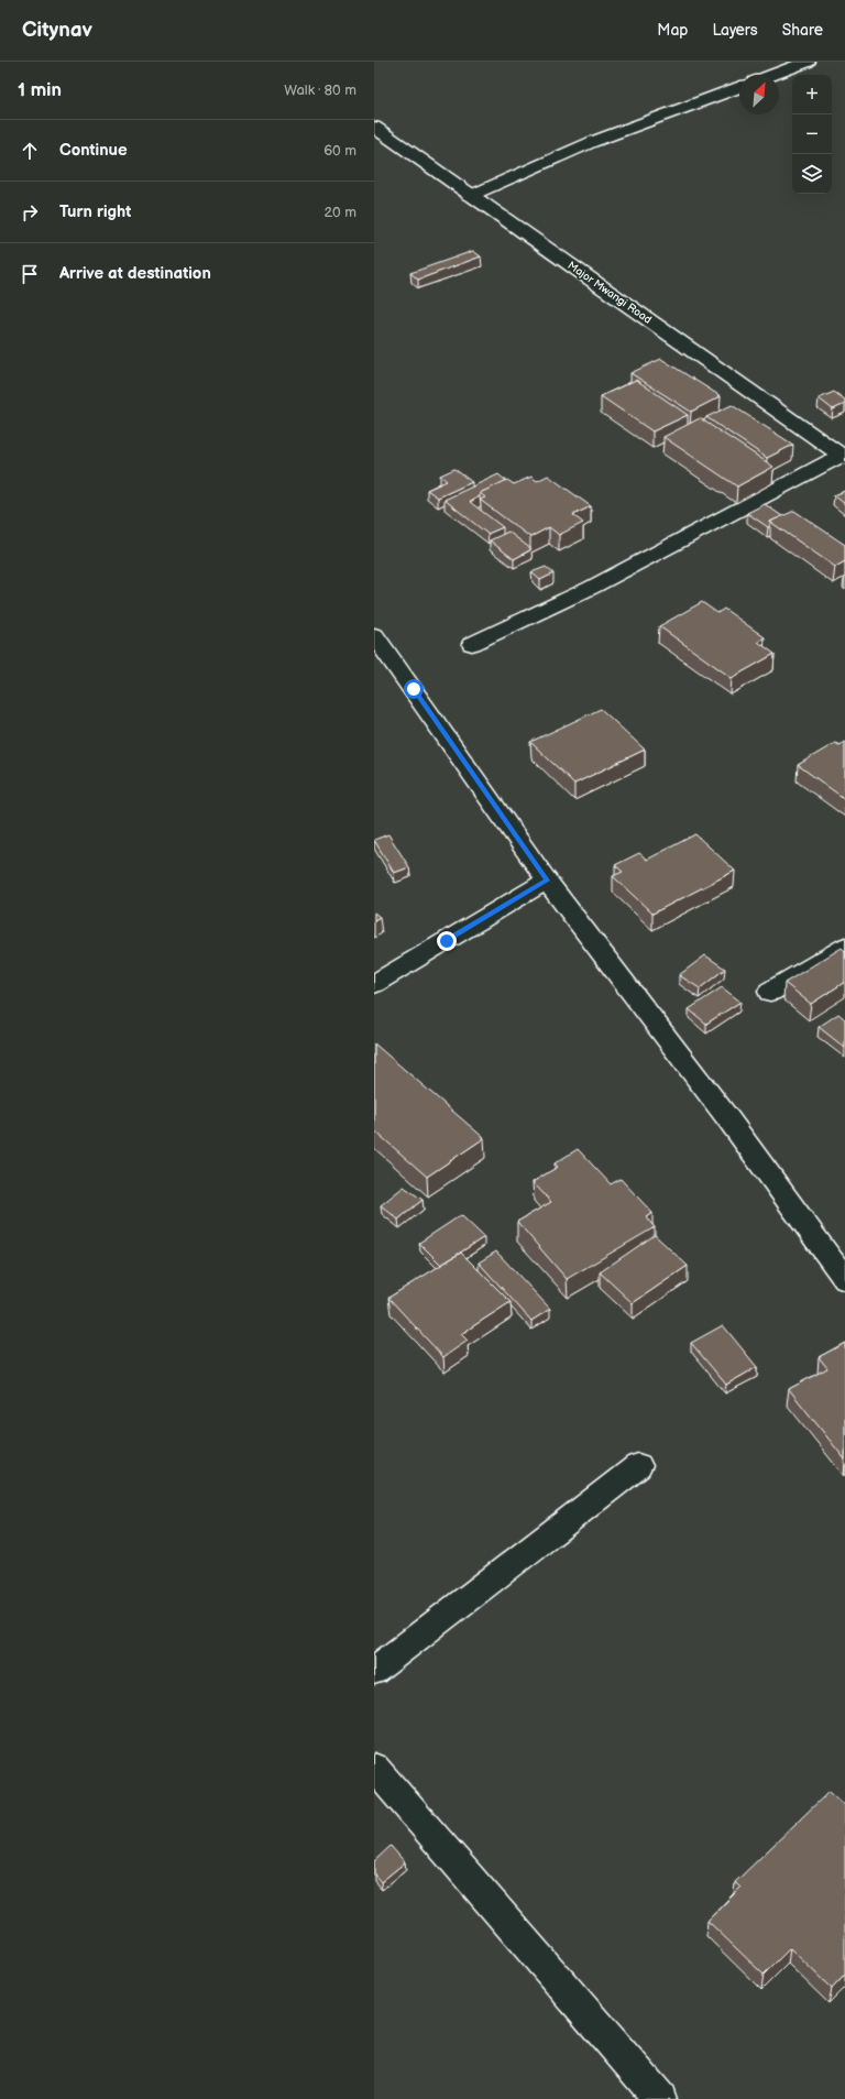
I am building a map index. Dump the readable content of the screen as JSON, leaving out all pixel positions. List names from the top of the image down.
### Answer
{
  "streets": {
    "street": ["Major Mwangi Road"]
  },
  "north": "top right",
  "page": {
    "header": "Citynav",
    "nav": ["Map", "Layers", "Share"],
    "heading": ["1 min", "Walk · 80 m"],
    "map_buttons": ["+", "−"],
    "list": [
      ["Continue", "60 m"],
      ["Turn right", "20 m"],
      "Arrive at destination"
    ]
  }
}
